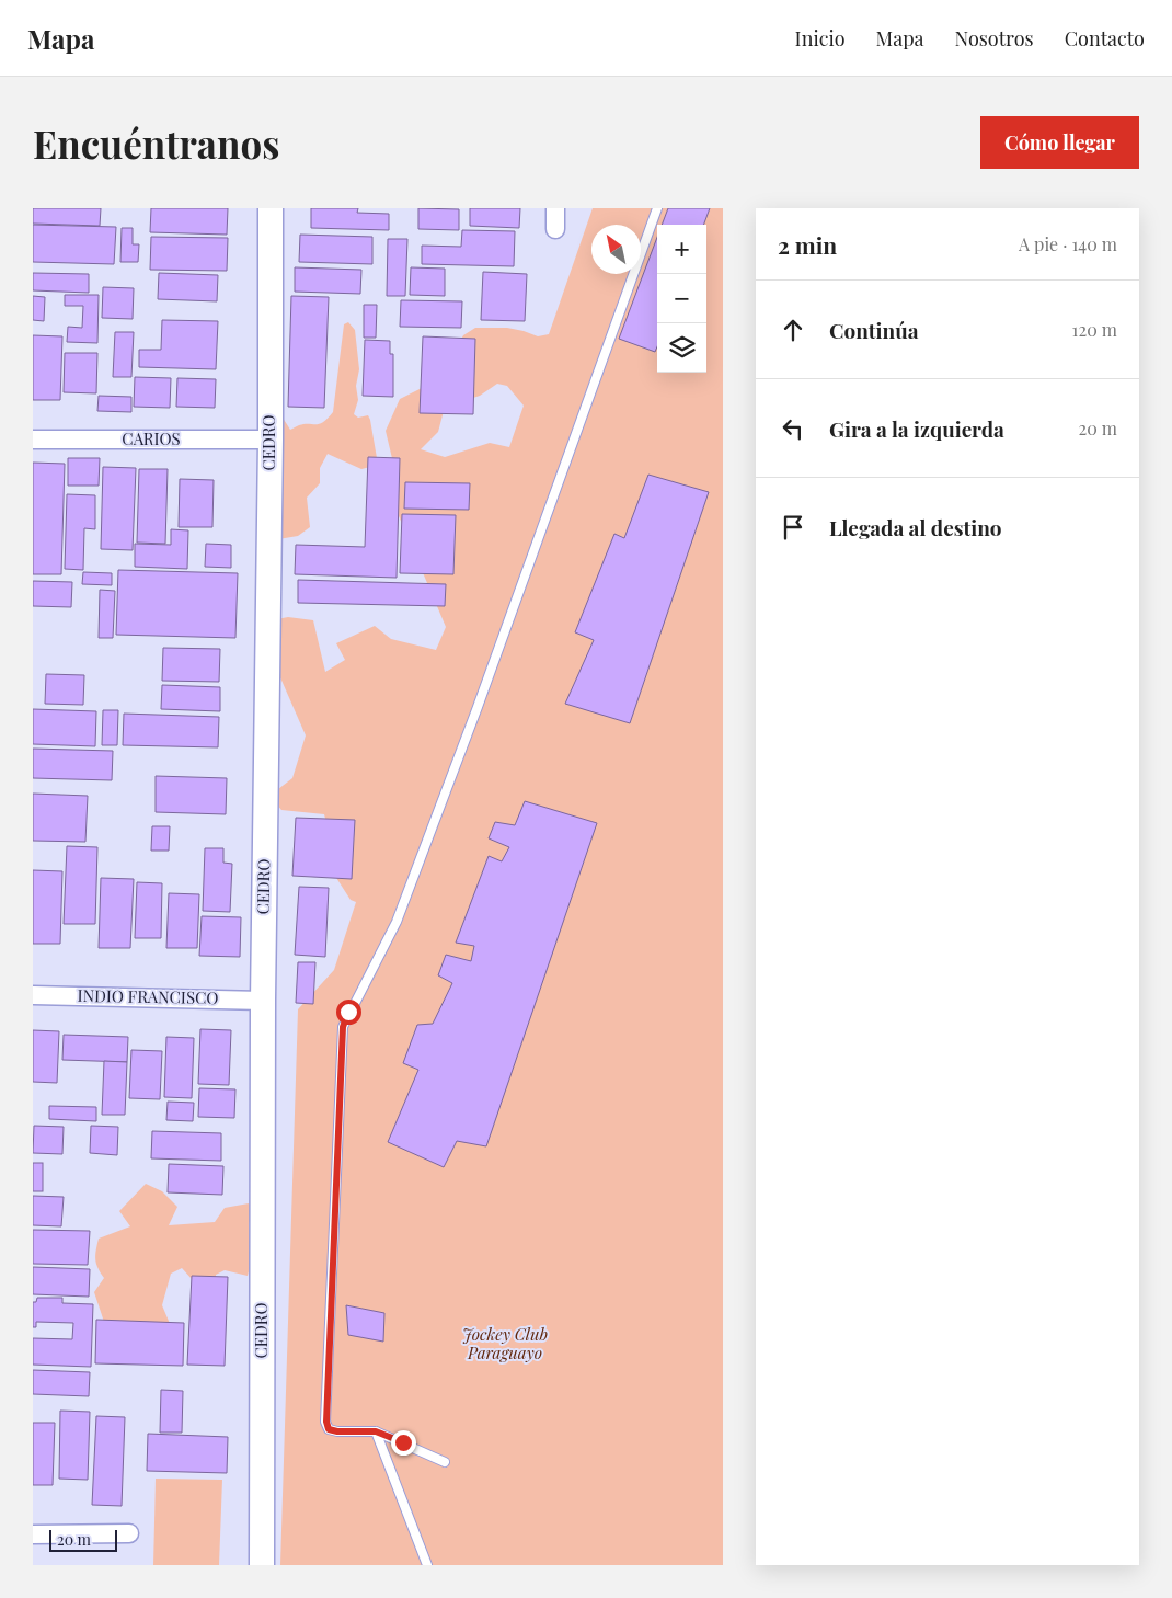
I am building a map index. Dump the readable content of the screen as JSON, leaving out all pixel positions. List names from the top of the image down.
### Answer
{
  "streets": {
    "street": ["CARIOS", "CEDRO", "INDIO FRANCISCO"]
  },
  "crossings": [
    ["CARIOS", "CEDRO"],
    ["CEDRO", "INDIO FRANCISCO"]
  ],
  "parks": ["Jockey Club Paraguayo"],
  "scale_bar": "20 m",
  "north": "top left",
  "page": {
    "header": "Mapa",
    "nav": [
      "Inicio",
      "Mapa",
      "Nosotros",
      "Contacto"
    ],
    "buttons": "Cómo llegar",
    "title": "Encuéntranos",
    "heading": ["2 min", "A pie · 140 m"],
    "map_buttons": ["+", "−"],
    "list": [
      ["Continúa", "120 m"],
      ["Gira a la izquierda", "20 m"],
      "Llegada al destino"
    ],
    "scale": "20 m"
  }
}
